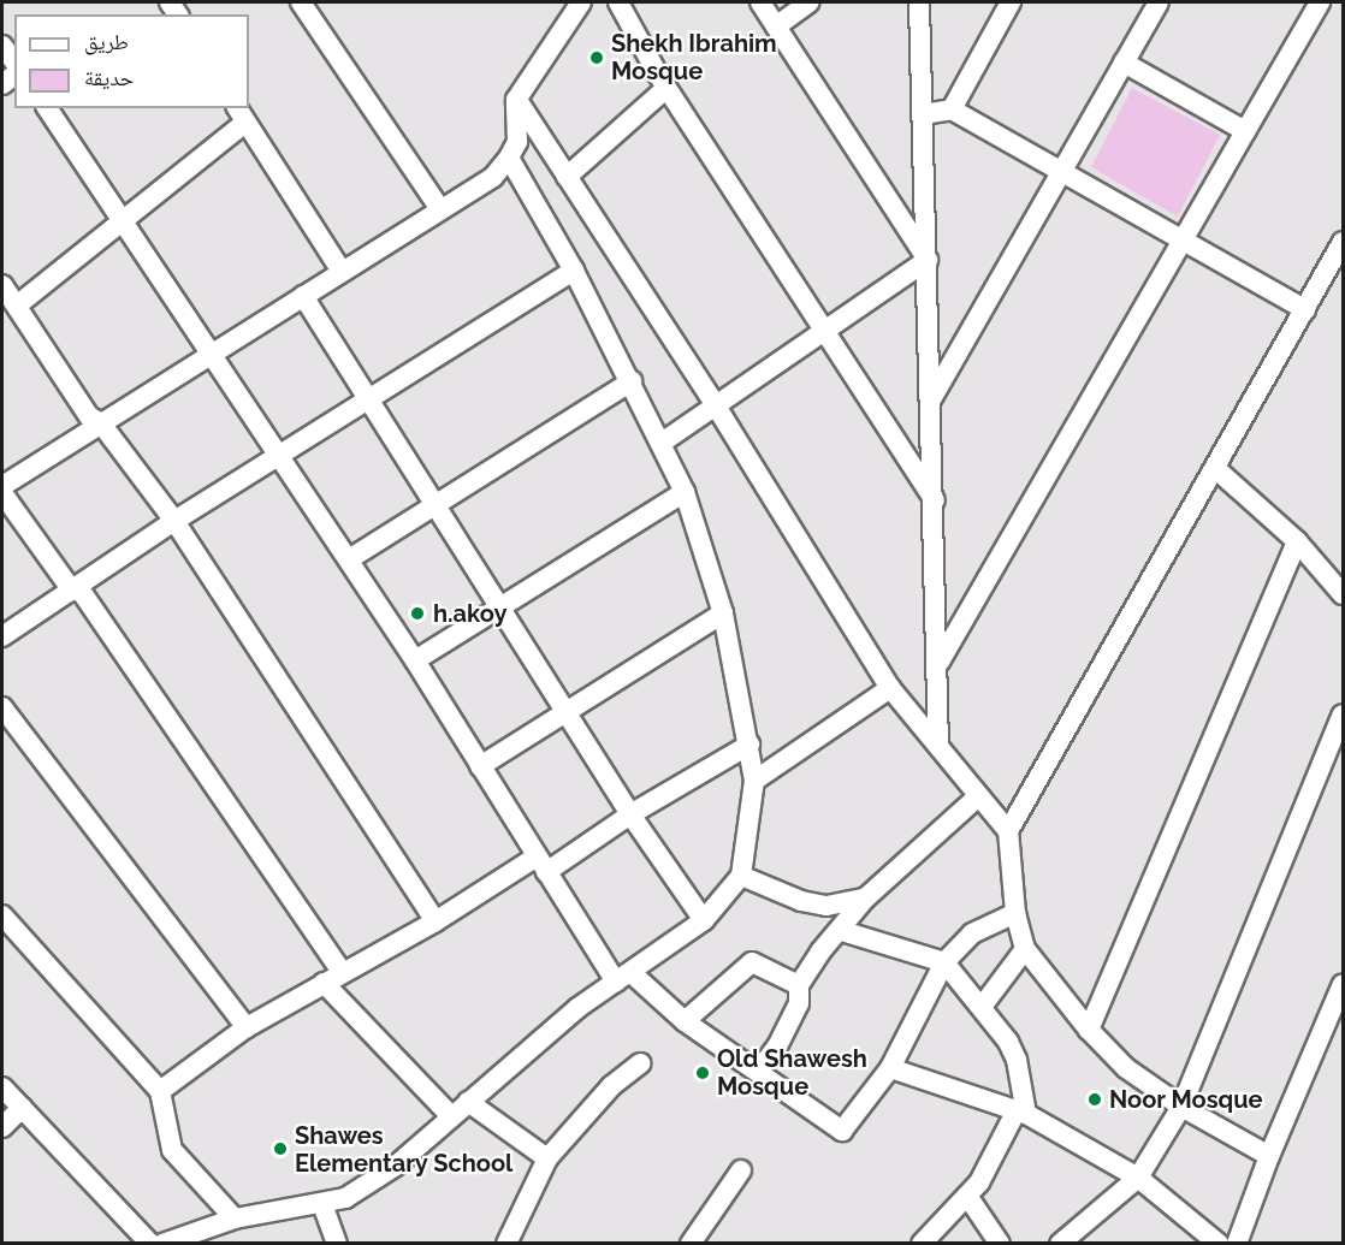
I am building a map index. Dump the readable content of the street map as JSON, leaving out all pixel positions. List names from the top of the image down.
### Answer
{
  "places": [
    "Shekh Ibrahim Mosque",
    "h.akoy",
    "Old Shawesh Mosque",
    "Noor Mosque",
    "Shawes Elementary School"
  ],
  "legend": ["طريق", "حديقة"]
}
